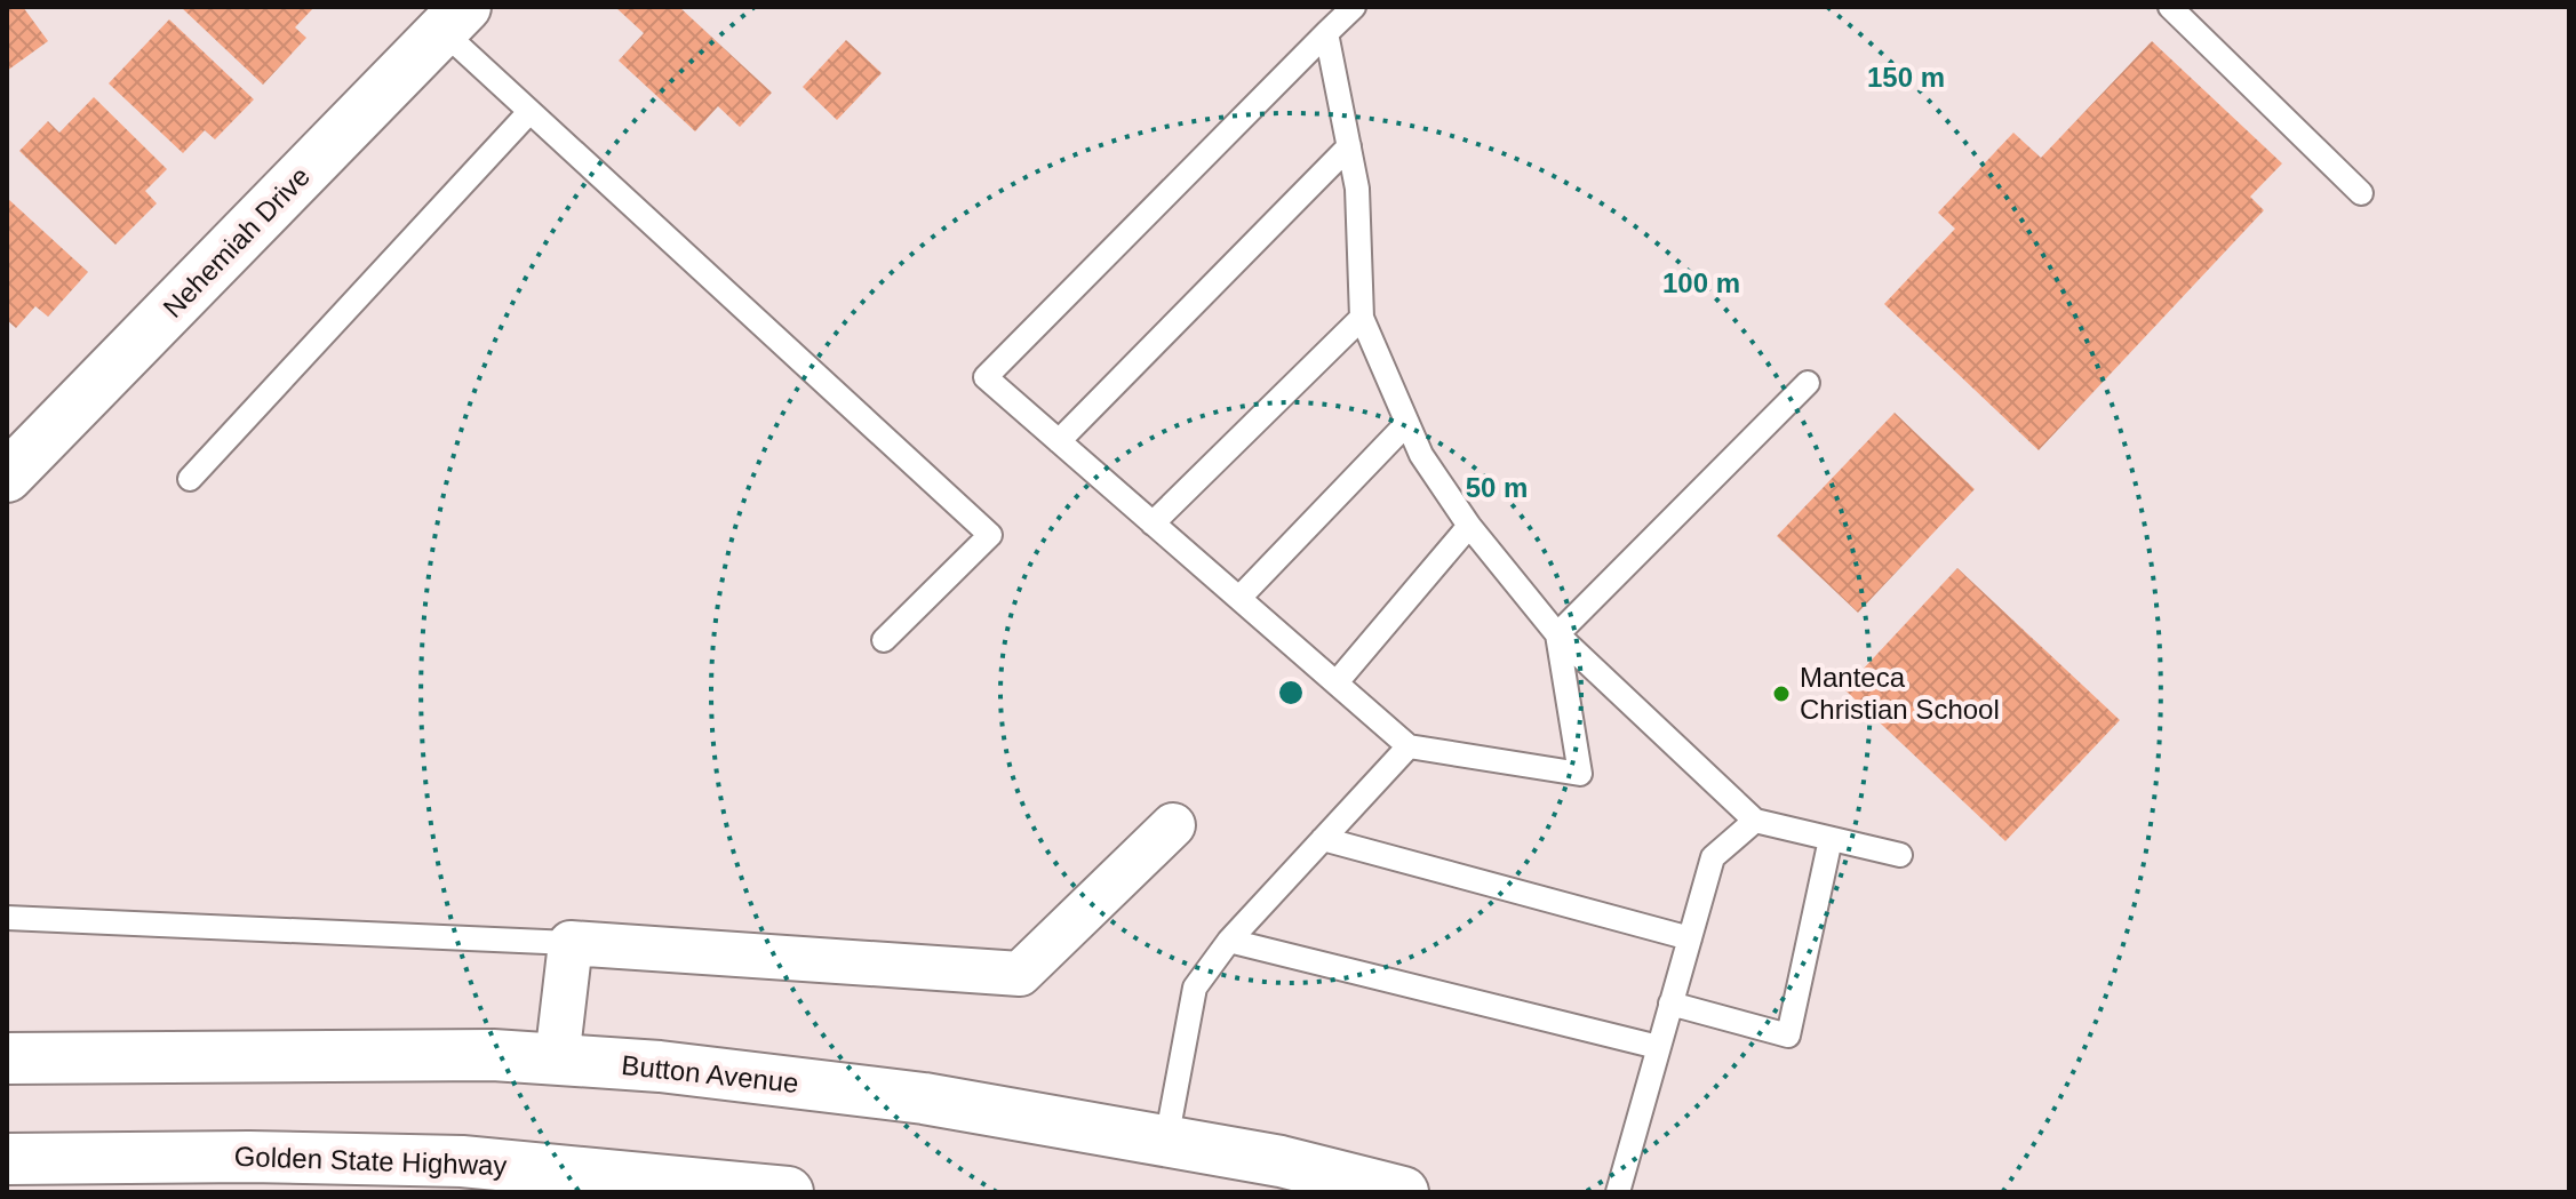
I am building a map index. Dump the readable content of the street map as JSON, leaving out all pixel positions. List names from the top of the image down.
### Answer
{
  "streets": {
    "main road": ["Nehemiah Drive", "Button Avenue", "Golden State Highway"]
  },
  "places": ["Manteca Christian School"],
  "rings": ["150 m", "100 m", "50 m"]
}
